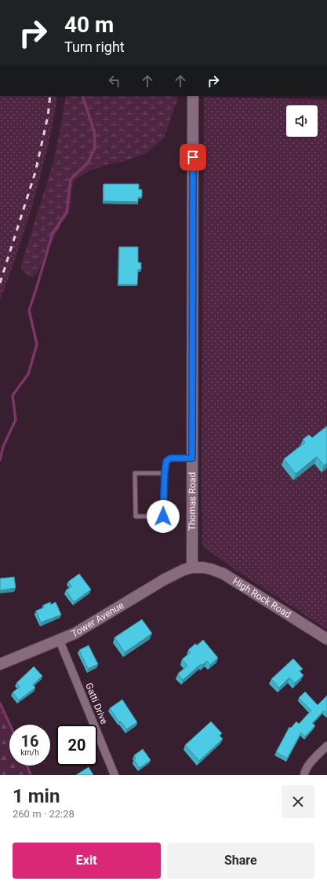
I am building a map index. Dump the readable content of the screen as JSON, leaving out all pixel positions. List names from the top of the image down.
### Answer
{
  "streets": {
    "main road": ["Thomas Road", "High Rock Road", "Tower Avenue"],
    "street": ["Gatti Drive"]
  },
  "crossings": [
    ["Thomas Road", "High Rock Road"],
    ["Thomas Road", "Tower Avenue"],
    ["High Rock Road", "Tower Avenue"],
    ["Tower Avenue", "Gatti Drive"]
  ],
  "page": {
    "turn": ["40 m", "Turn right"],
    "speed": "16 km/h",
    "limit": "20",
    "heading": ["1 min", "260 m · 22:28"],
    "buttons": ["Exit", "Share"]
  }
}
